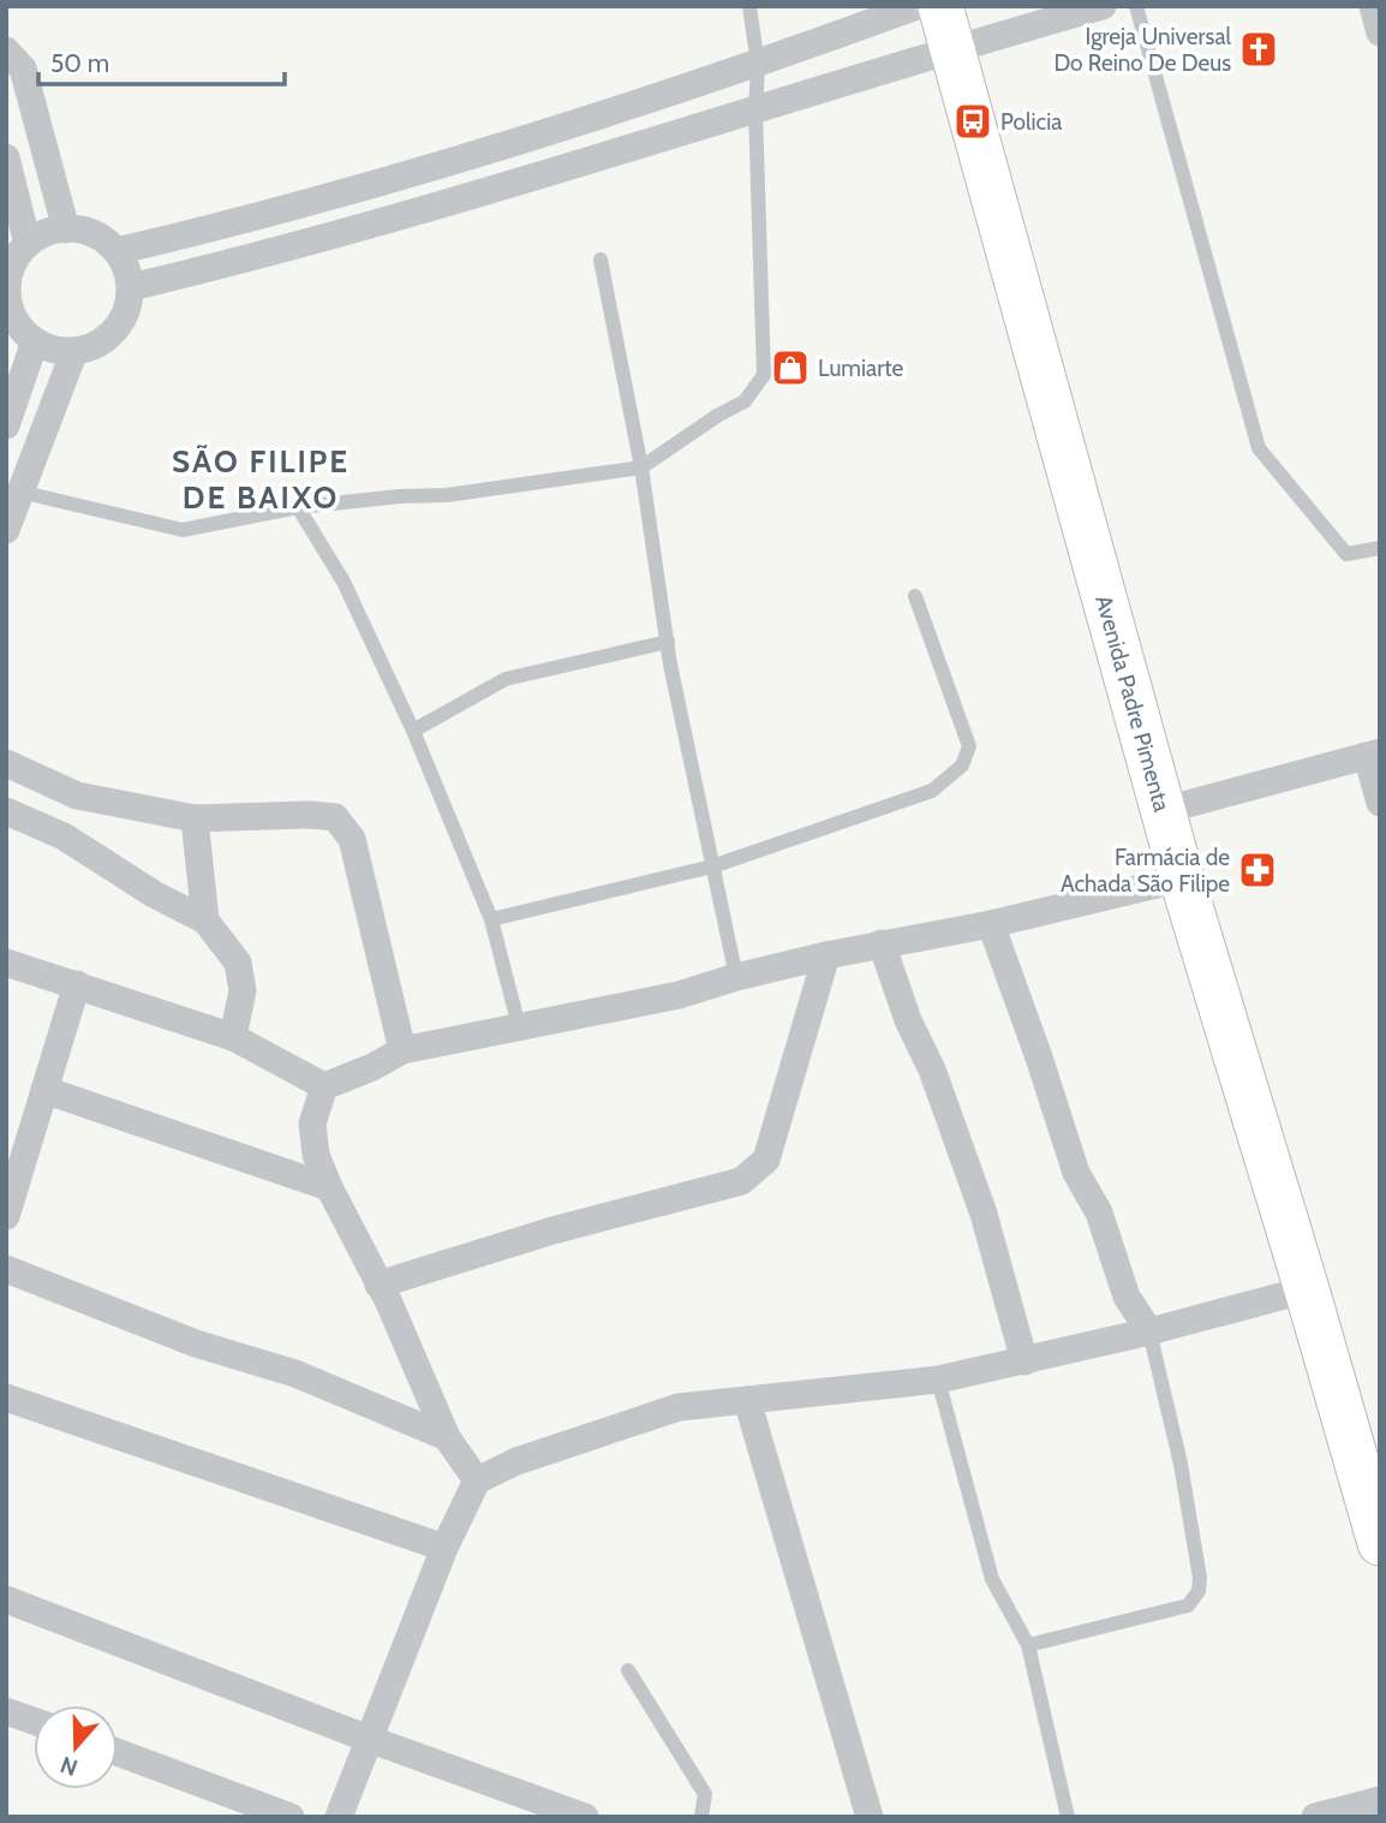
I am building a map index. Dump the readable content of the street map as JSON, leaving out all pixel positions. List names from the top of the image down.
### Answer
{
  "streets": {
    "main road": ["Avenida Padre Pimenta"]
  },
  "districts": ["SÃO FILIPE DE BAIXO"],
  "places": {
    "church": ["Igreja Universal Do Reino De Deus"],
    "bus stop": ["Policia"],
    "shop": ["Lumiarte"],
    "pharmacy": ["Farmácia de Achada São Filipe"]
  },
  "scale_bar": "50 m",
  "north": "bottom"
}
